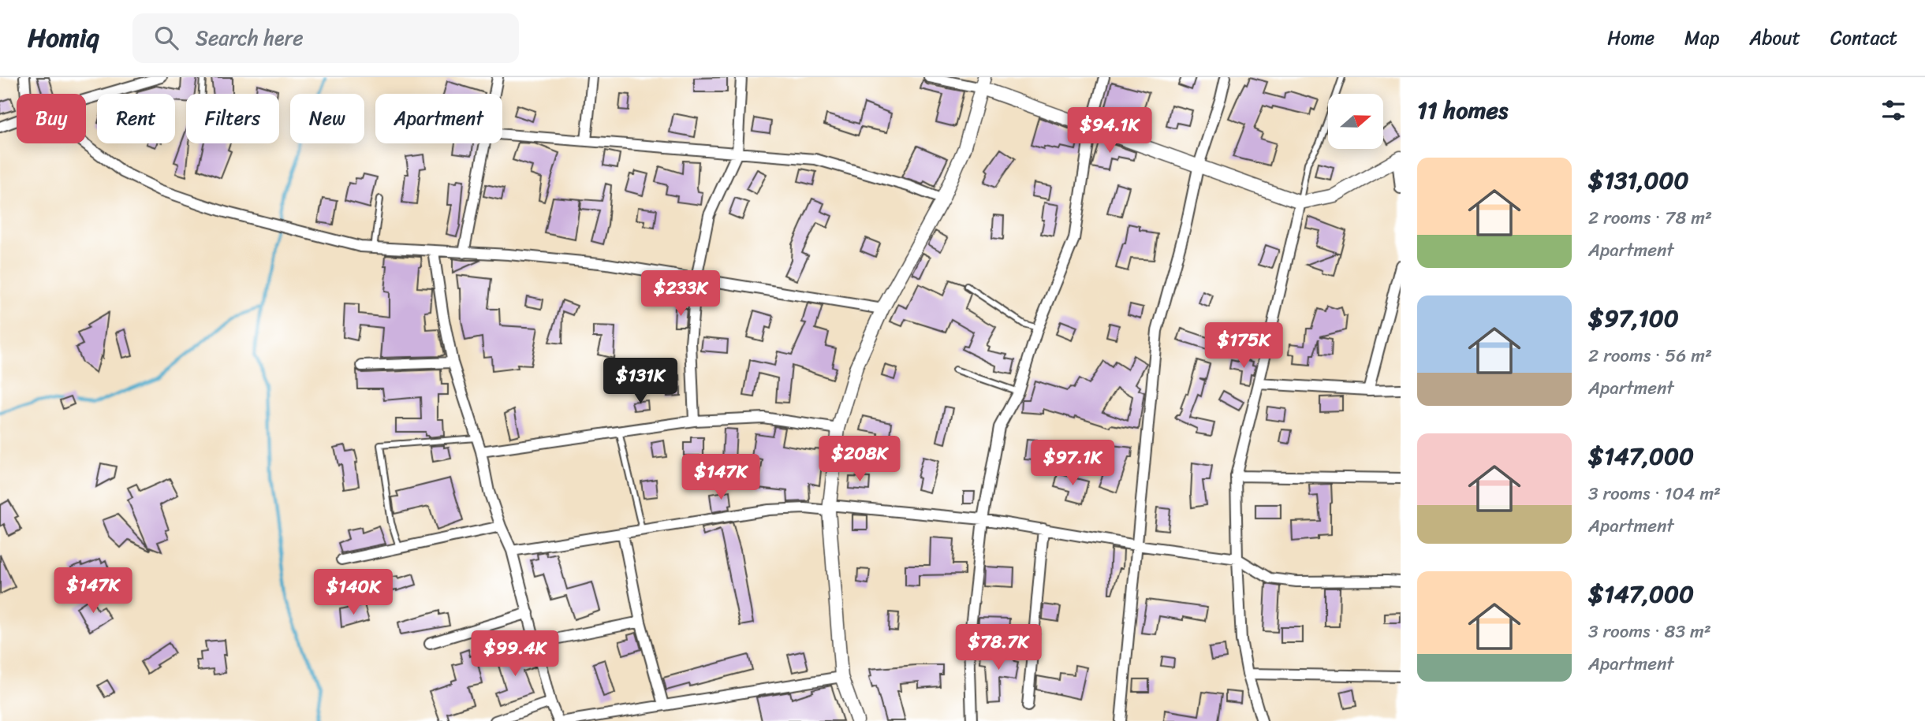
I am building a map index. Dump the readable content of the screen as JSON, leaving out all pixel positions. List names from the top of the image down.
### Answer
{
  "north": "right",
  "page": {
    "header": "Homiq",
    "search": "Search here",
    "nav": [
      "Home",
      "Map",
      "About",
      "Contact"
    ],
    "heading": "11 homes",
    "chip": [
      "Buy",
      "Rent",
      "Filters",
      "New",
      "Apartment"
    ],
    "price": [
      "$94.1K",
      "$233K",
      "$175K",
      "$131K",
      "$208K",
      "$97.1K",
      "$147K",
      "$147K",
      "$140K",
      "$78.7K",
      "$99.4K"
    ],
    "list": [
      {
        "name": "$131,000",
        "note": "2 rooms · 78 m² · Apartment"
      },
      {
        "name": "$97,100",
        "note": "2 rooms · 56 m² · Apartment"
      },
      {
        "name": "$147,000",
        "note": "3 rooms · 104 m² · Apartment"
      },
      {
        "name": "$147,000",
        "note": "3 rooms · 83 m² · Apartment"
      }
    ]
  }
}
